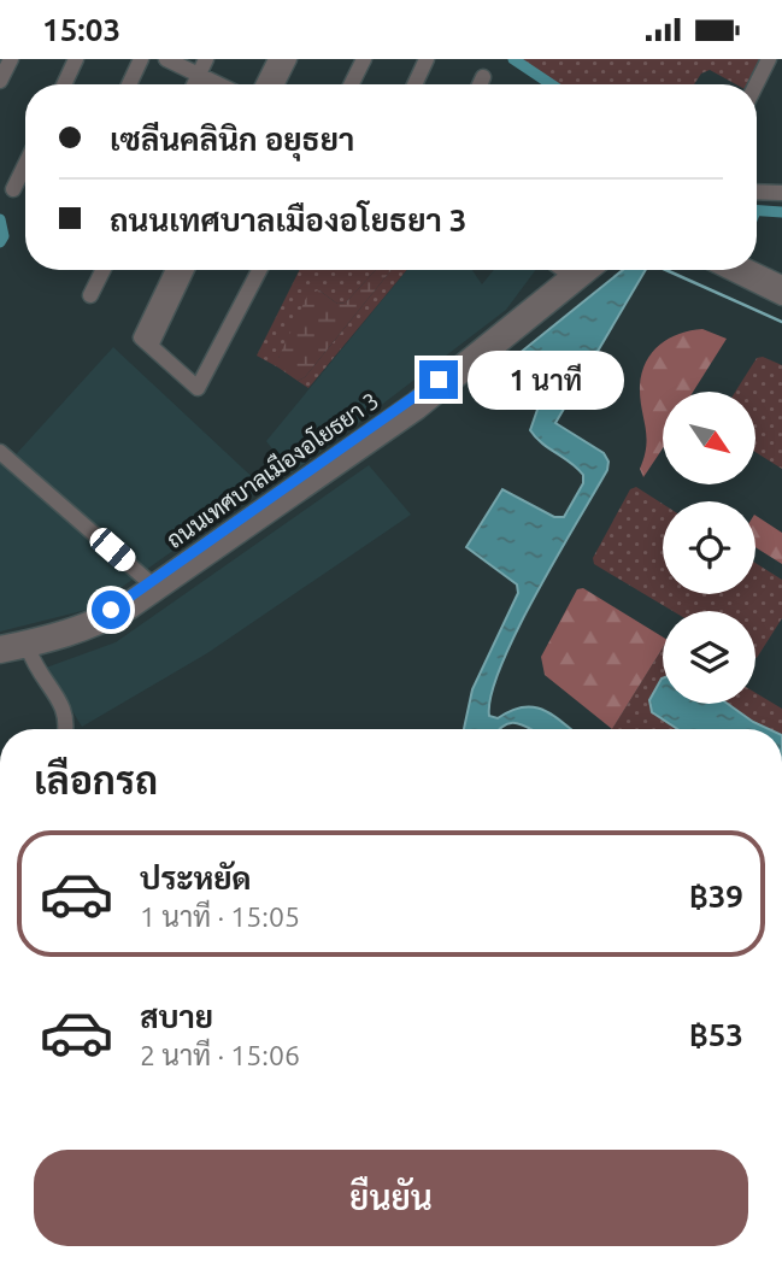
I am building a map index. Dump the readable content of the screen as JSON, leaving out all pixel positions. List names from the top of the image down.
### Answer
{
  "streets": {
    "street": ["ถนนเทศบาลเมืองอโยธยา 3"]
  },
  "north": "bottom right",
  "page": {
    "status": "15:03",
    "banner": ["เซลีนคลินิก อยุธยา", "ถนนเทศบาลเมืองอโยธยา 3"],
    "bubble": "1 นาที",
    "heading": "เลือกรถ",
    "list": [
      {
        "name": "ประหยัด",
        "note": "1 นาที · 15:05",
        "value": "฿39"
      },
      {
        "name": "สบาย",
        "note": "2 นาที · 15:06",
        "value": "฿53"
      }
    ],
    "buttons": "ยืนยัน"
  }
}
